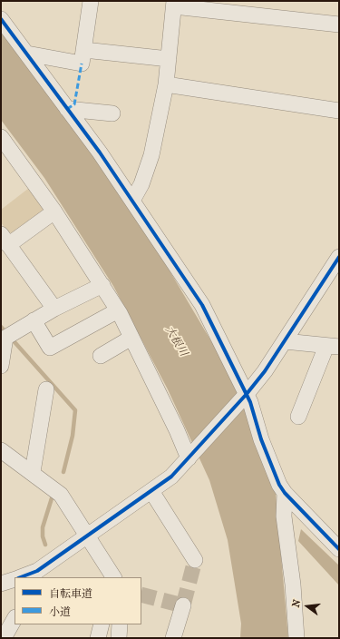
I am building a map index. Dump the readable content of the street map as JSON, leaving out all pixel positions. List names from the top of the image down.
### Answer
{
  "water": ["大根川"],
  "legend": ["自転車道", "小道"],
  "north": "left"
}
